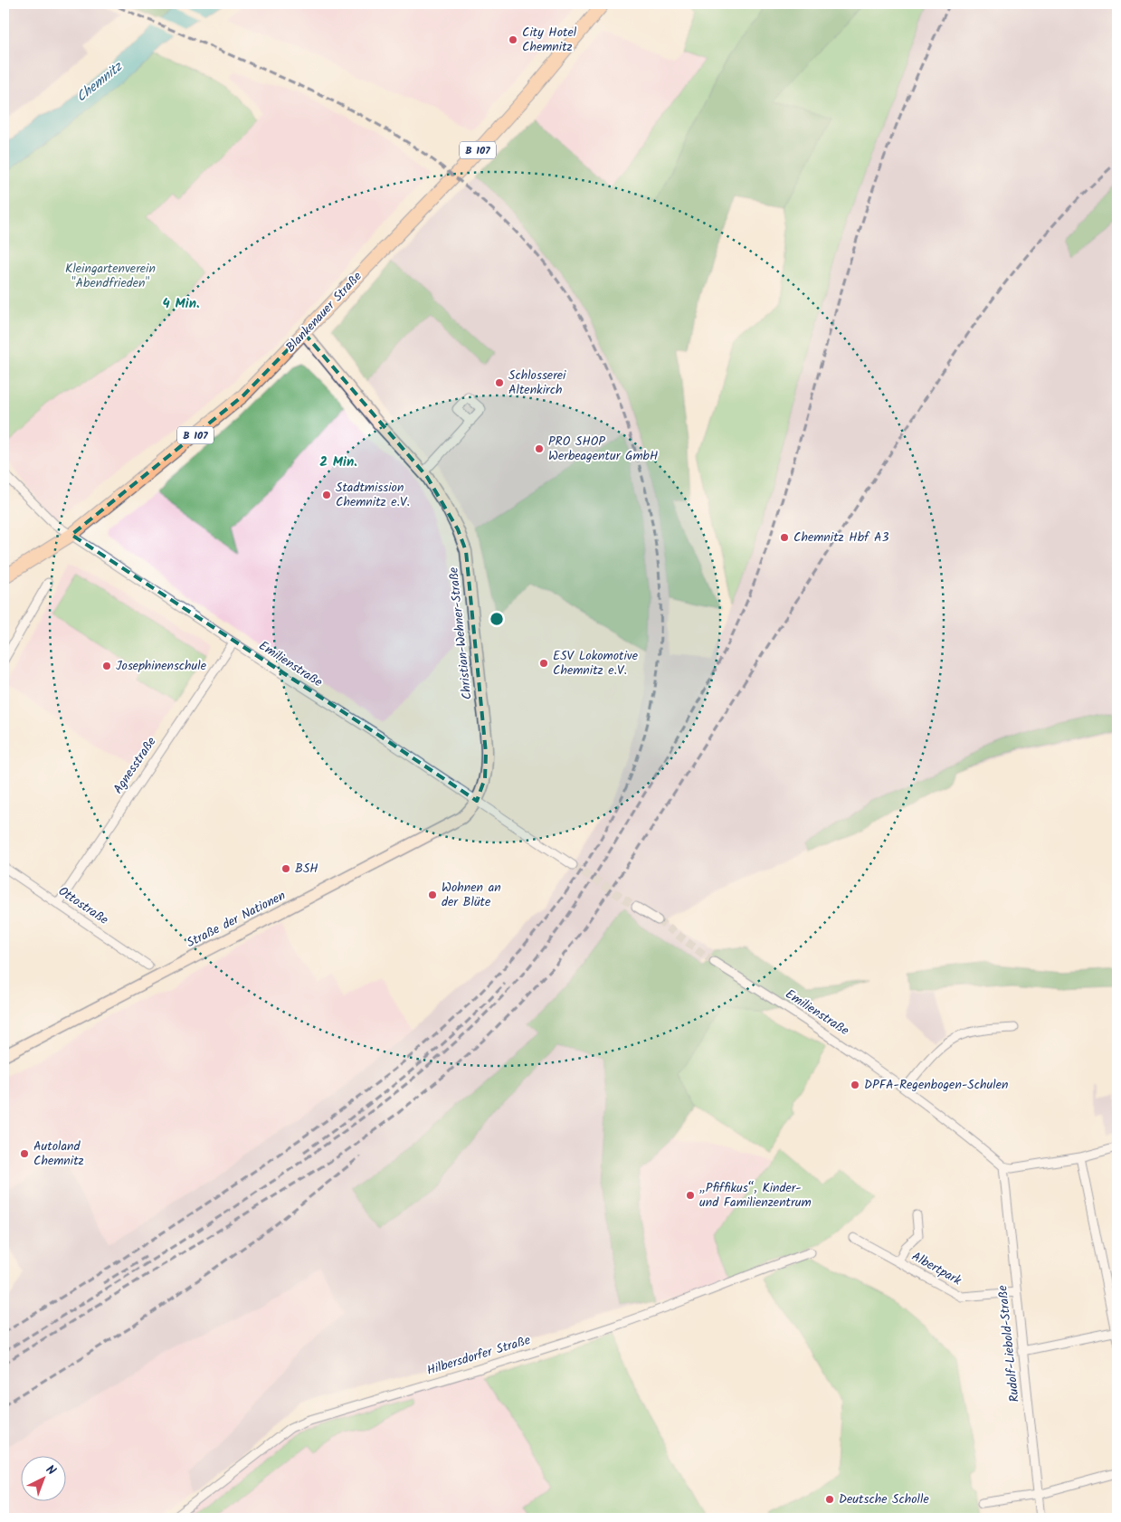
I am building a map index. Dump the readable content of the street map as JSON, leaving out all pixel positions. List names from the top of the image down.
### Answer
{
  "streets": {
    "main road": [
      "B 107",
      "Blankenauer Straße",
      "Christian-Wehner-Straße",
      "Straße der Nationen"
    ],
    "street": [
      "Emilienstraße",
      "Agnesstraße",
      "Ottostraße",
      "Albertpark",
      "Rudolf-Liebold-Straße",
      "Hilbersdorfer Straße"
    ]
  },
  "crossings": [
    ["Blankenauer Straße", "Christian-Wehner-Straße"],
    ["Blankenauer Straße", "Emilienstraße"],
    ["Christian-Wehner-Straße", "Emilienstraße"],
    ["Christian-Wehner-Straße", "Straße der Nationen"],
    ["Emilienstraße", "Agnesstraße"],
    ["Emilienstraße", "Straße der Nationen"],
    ["Emilienstraße", "Rudolf-Liebold-Straße"],
    ["Agnesstraße", "Ottostraße"],
    ["Albertpark", "Rudolf-Liebold-Straße"]
  ],
  "water": ["Chemnitz"],
  "parks": ["Kleingartenverein \"Abendfrieden\""],
  "places": [
    "City Hotel Chemnitz",
    "Schlosserei Altenkirch",
    "PRO SHOP Werbeagentur GmbH",
    "Stadtmission Chemnitz e.V.",
    "Chemnitz Hbf A3",
    "ESV Lokomotive Chemnitz e.V.",
    "Josephinenschule",
    "BSH",
    "Wohnen an der Blüte",
    "DPFA-Regenbogen-Schulen",
    "Autoland Chemnitz",
    "„Pfiffikus“, Kinder- und Familienzentrum",
    "Deutsche Scholle"
  ],
  "north": "top right",
  "rings": ["4 Min.", "2 Min."]
}
